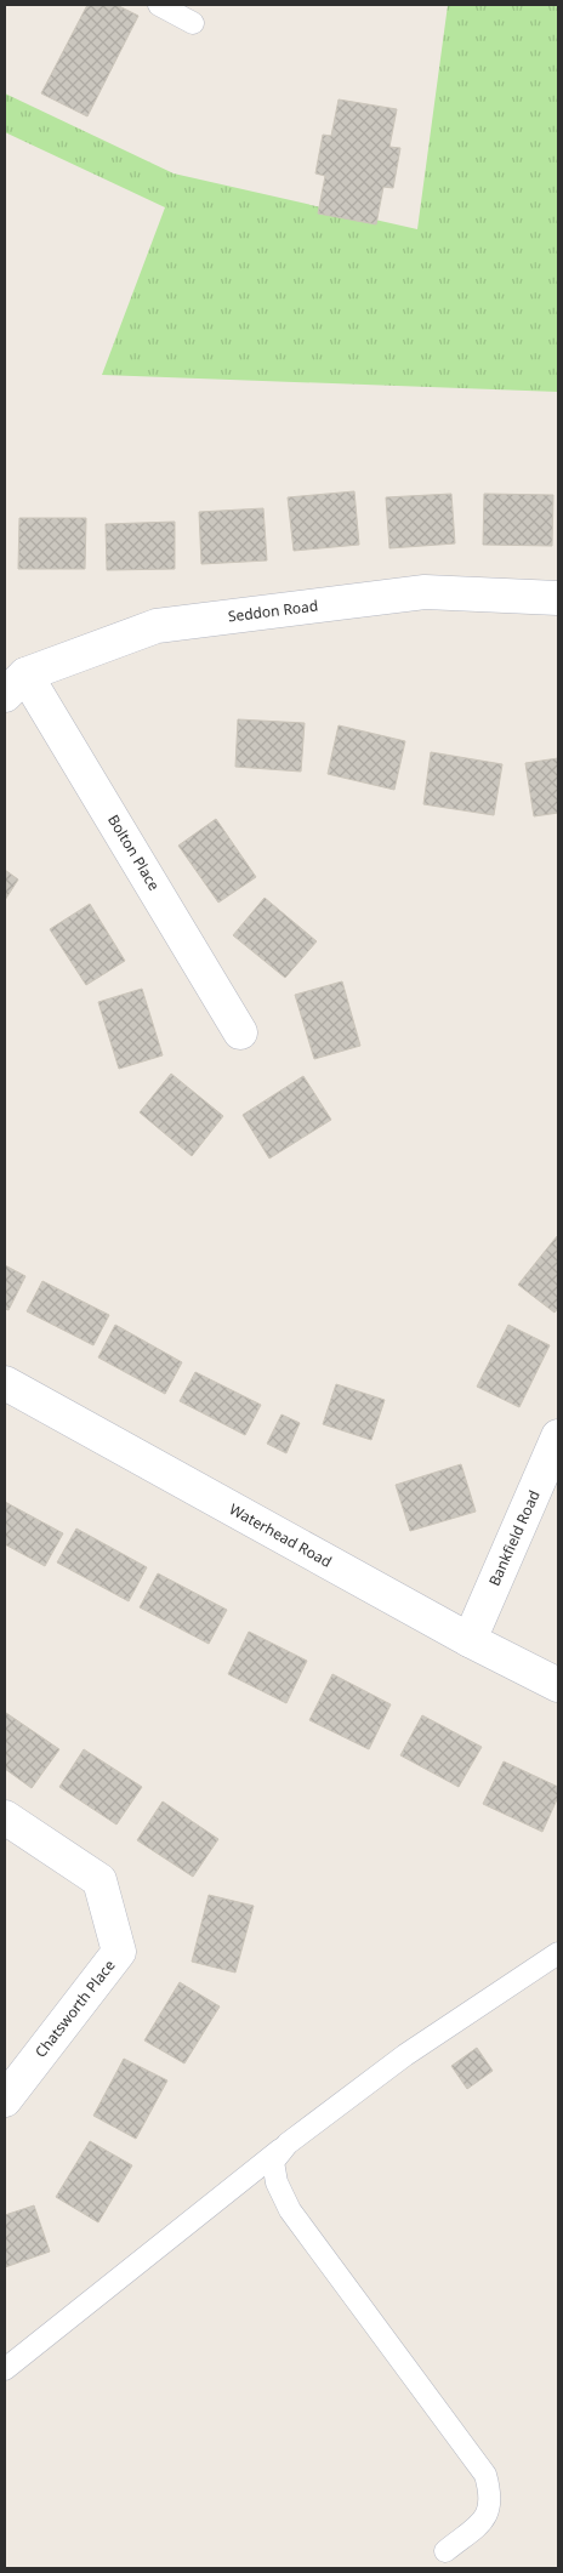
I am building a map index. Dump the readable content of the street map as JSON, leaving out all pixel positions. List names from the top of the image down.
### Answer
{
  "streets": {
    "street": [
      "Seddon Road",
      "Bolton Place",
      "Waterhead Road",
      "Bankfield Road",
      "Chatsworth Place"
    ]
  },
  "crossings": [
    ["Seddon Road", "Bolton Place"],
    ["Waterhead Road", "Bankfield Road"]
  ]
}
